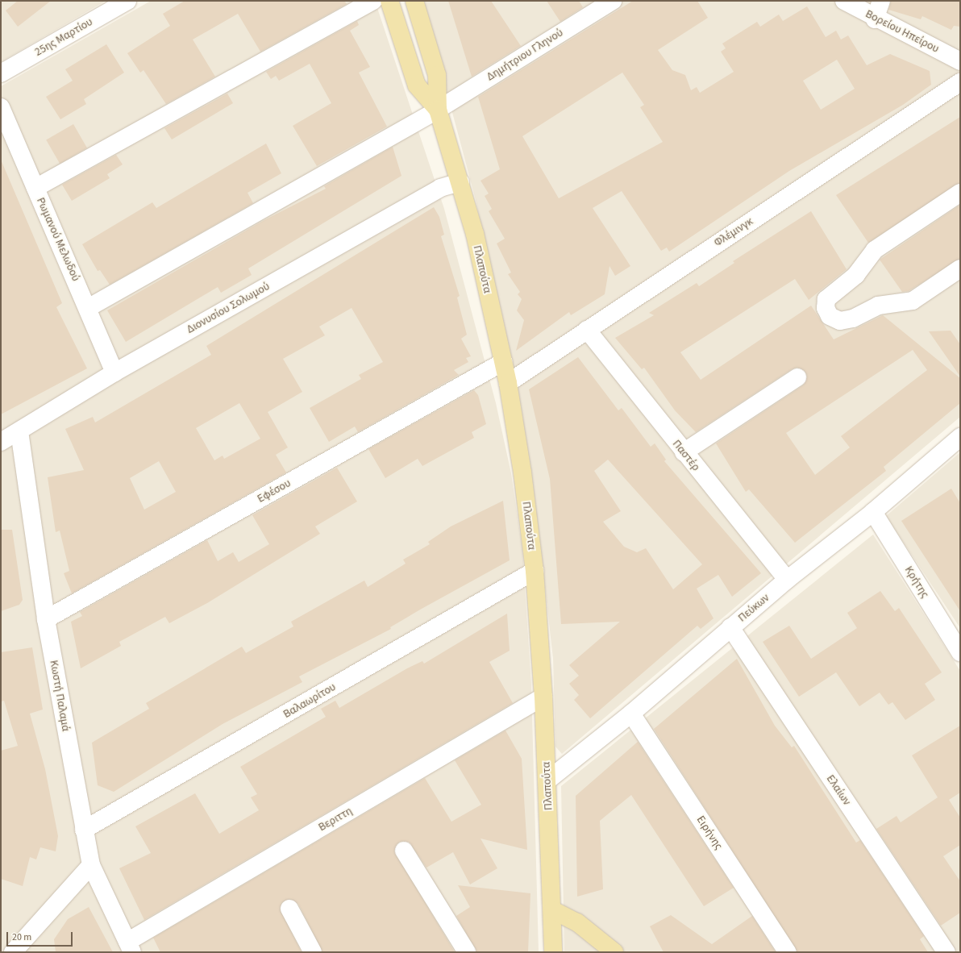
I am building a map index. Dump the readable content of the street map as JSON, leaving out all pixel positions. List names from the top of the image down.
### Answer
{
  "streets": {
    "main road": ["Πλαπούτα"],
    "street": [
      "Βορείου Ηπείρου",
      "25ης Μαρτίου",
      "Δημήτριου Γληνού",
      "Φλέμινγκ",
      "Ρωμανού Μελωδού",
      "Διονυσίου Σολωμού",
      "Παστέρ",
      "Εφέσου",
      "Κρήτης",
      "Πεύκων",
      "Κωστή Παλαμά",
      "Βαλαωρίτου",
      "Ελαίων",
      "Βεριττη",
      "Ειρήνης"
    ]
  },
  "crossings": [
    ["Δημήτριου Γληνού", "Ρωμανού Μελωδού"],
    ["Δημήτριου Γληνού", "Πλαπούτα"],
    ["Φλέμινγκ", "Πλαπούτα"],
    ["Φλέμινγκ", "Παστέρ"],
    ["Ρωμανού Μελωδού", "Διονυσίου Σολωμού"],
    ["Πλαπούτα", "Διονυσίου Σολωμού"],
    ["Πλαπούτα", "Εφέσου"],
    ["Πλαπούτα", "Πεύκων"],
    ["Πλαπούτα", "Βαλαωρίτου"],
    ["Πλαπούτα", "Βεριττη"],
    ["Διονυσίου Σολωμού", "Κωστή Παλαμά"],
    ["Παστέρ", "Πεύκων"],
    ["Εφέσου", "Κωστή Παλαμά"],
    ["Κρήτης", "Πεύκων"],
    ["Πεύκων", "Ελαίων"],
    ["Πεύκων", "Ειρήνης"],
    ["Κωστή Παλαμά", "Βαλαωρίτου"],
    ["Κωστή Παλαμά", "Βεριττη"]
  ],
  "scale_bar": "20 m"
}
